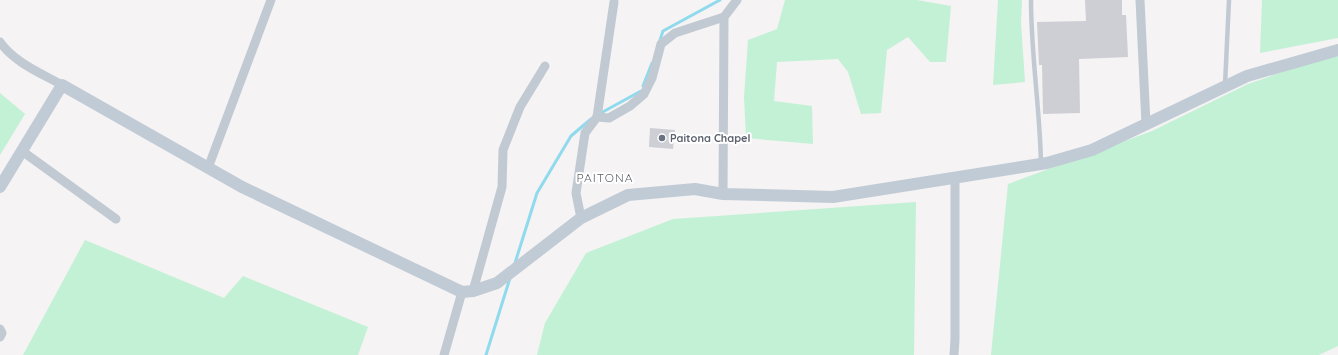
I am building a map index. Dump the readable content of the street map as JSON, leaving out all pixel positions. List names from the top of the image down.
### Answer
{
  "districts": ["PAITONA"],
  "places": ["Paitona Chapel"]
}
